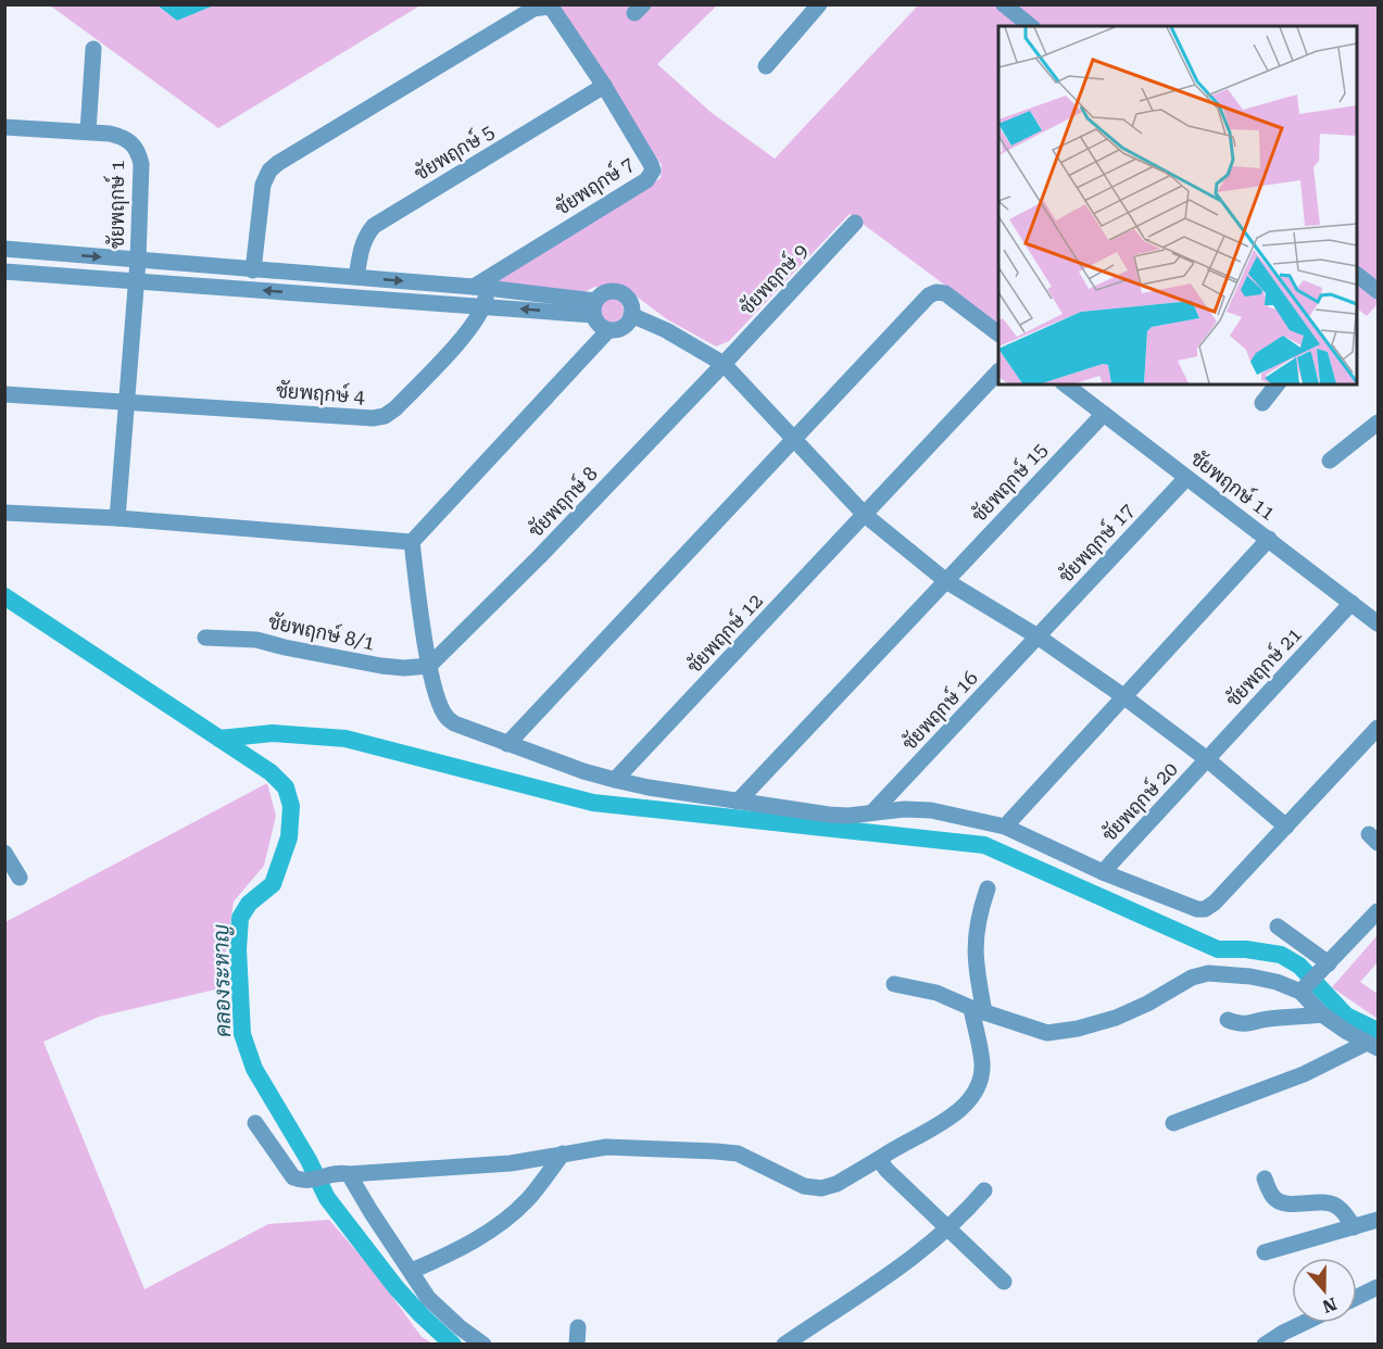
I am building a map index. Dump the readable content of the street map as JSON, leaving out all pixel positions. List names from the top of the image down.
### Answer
{
  "streets": {
    "street": [
      "ชัยพฤกษ์ 5",
      "ชัยพฤกษ์ 7",
      "ชัยพฤกษ์ 1",
      "ชัยพฤกษ์ 9",
      "ชัยพฤกษ์ 4",
      "ชัยพฤกษ์ 15",
      "ชัยพฤกษ์ 11",
      "ชัยพฤกษ์ 8",
      "ชัยพฤกษ์ 17",
      "ชัยพฤกษ์ 8/1",
      "ชัยพฤกษ์ 12",
      "ชัยพฤกษ์ 21",
      "ชัยพฤกษ์ 16",
      "ชัยพฤกษ์ 20"
    ]
  },
  "crossings": [
    ["ชัยพฤกษ์ 5", "ชัยพฤกษ์ 7"],
    ["ชัยพฤกษ์ 7", "ชัยพฤกษ์ 4"],
    ["ชัยพฤกษ์ 1", "ชัยพฤกษ์ 4"],
    ["ชัยพฤกษ์ 9", "ชัยพฤกษ์ 8"],
    ["ชัยพฤกษ์ 15", "ชัยพฤกษ์ 11"],
    ["ชัยพฤกษ์ 11", "ชัยพฤกษ์ 17"],
    ["ชัยพฤกษ์ 11", "ชัยพฤกษ์ 21"],
    ["ชัยพฤกษ์ 8", "ชัยพฤกษ์ 8/1"],
    ["ชัยพฤกษ์ 17", "ชัยพฤกษ์ 16"],
    ["ชัยพฤกษ์ 21", "ชัยพฤกษ์ 20"]
  ],
  "water": ["คลองระหาญ"],
  "north": "bottom"
}
